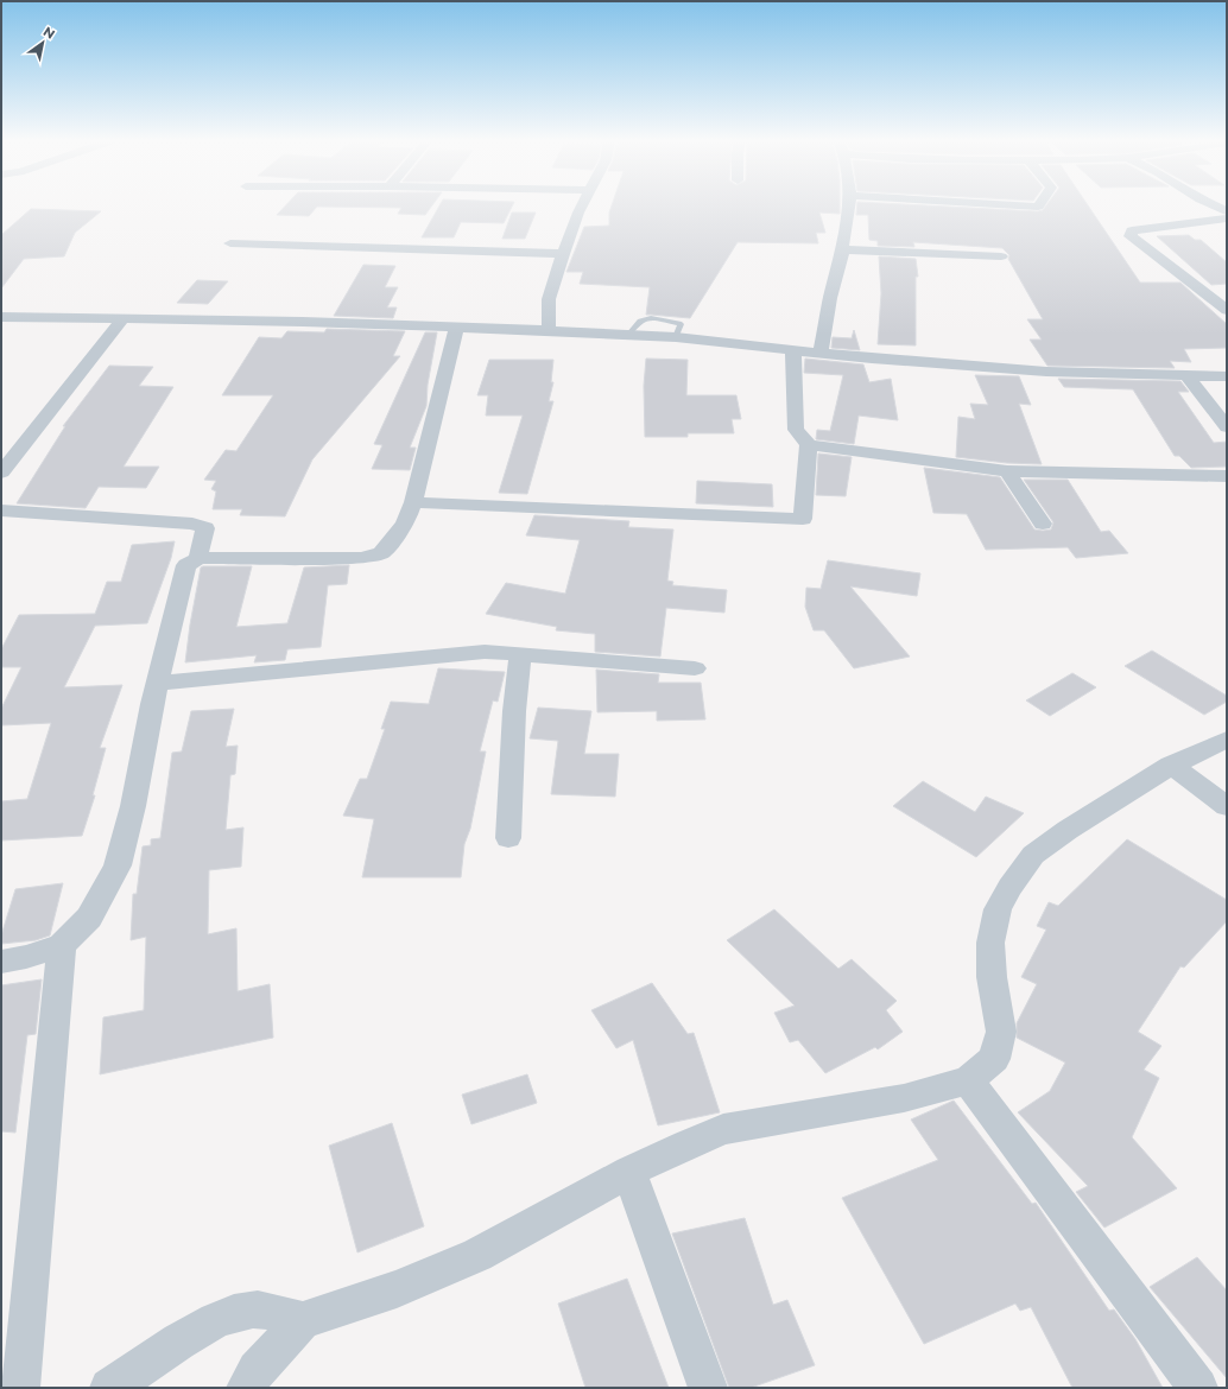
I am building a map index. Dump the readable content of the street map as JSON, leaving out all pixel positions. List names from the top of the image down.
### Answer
{
  "north": "top right"
}
